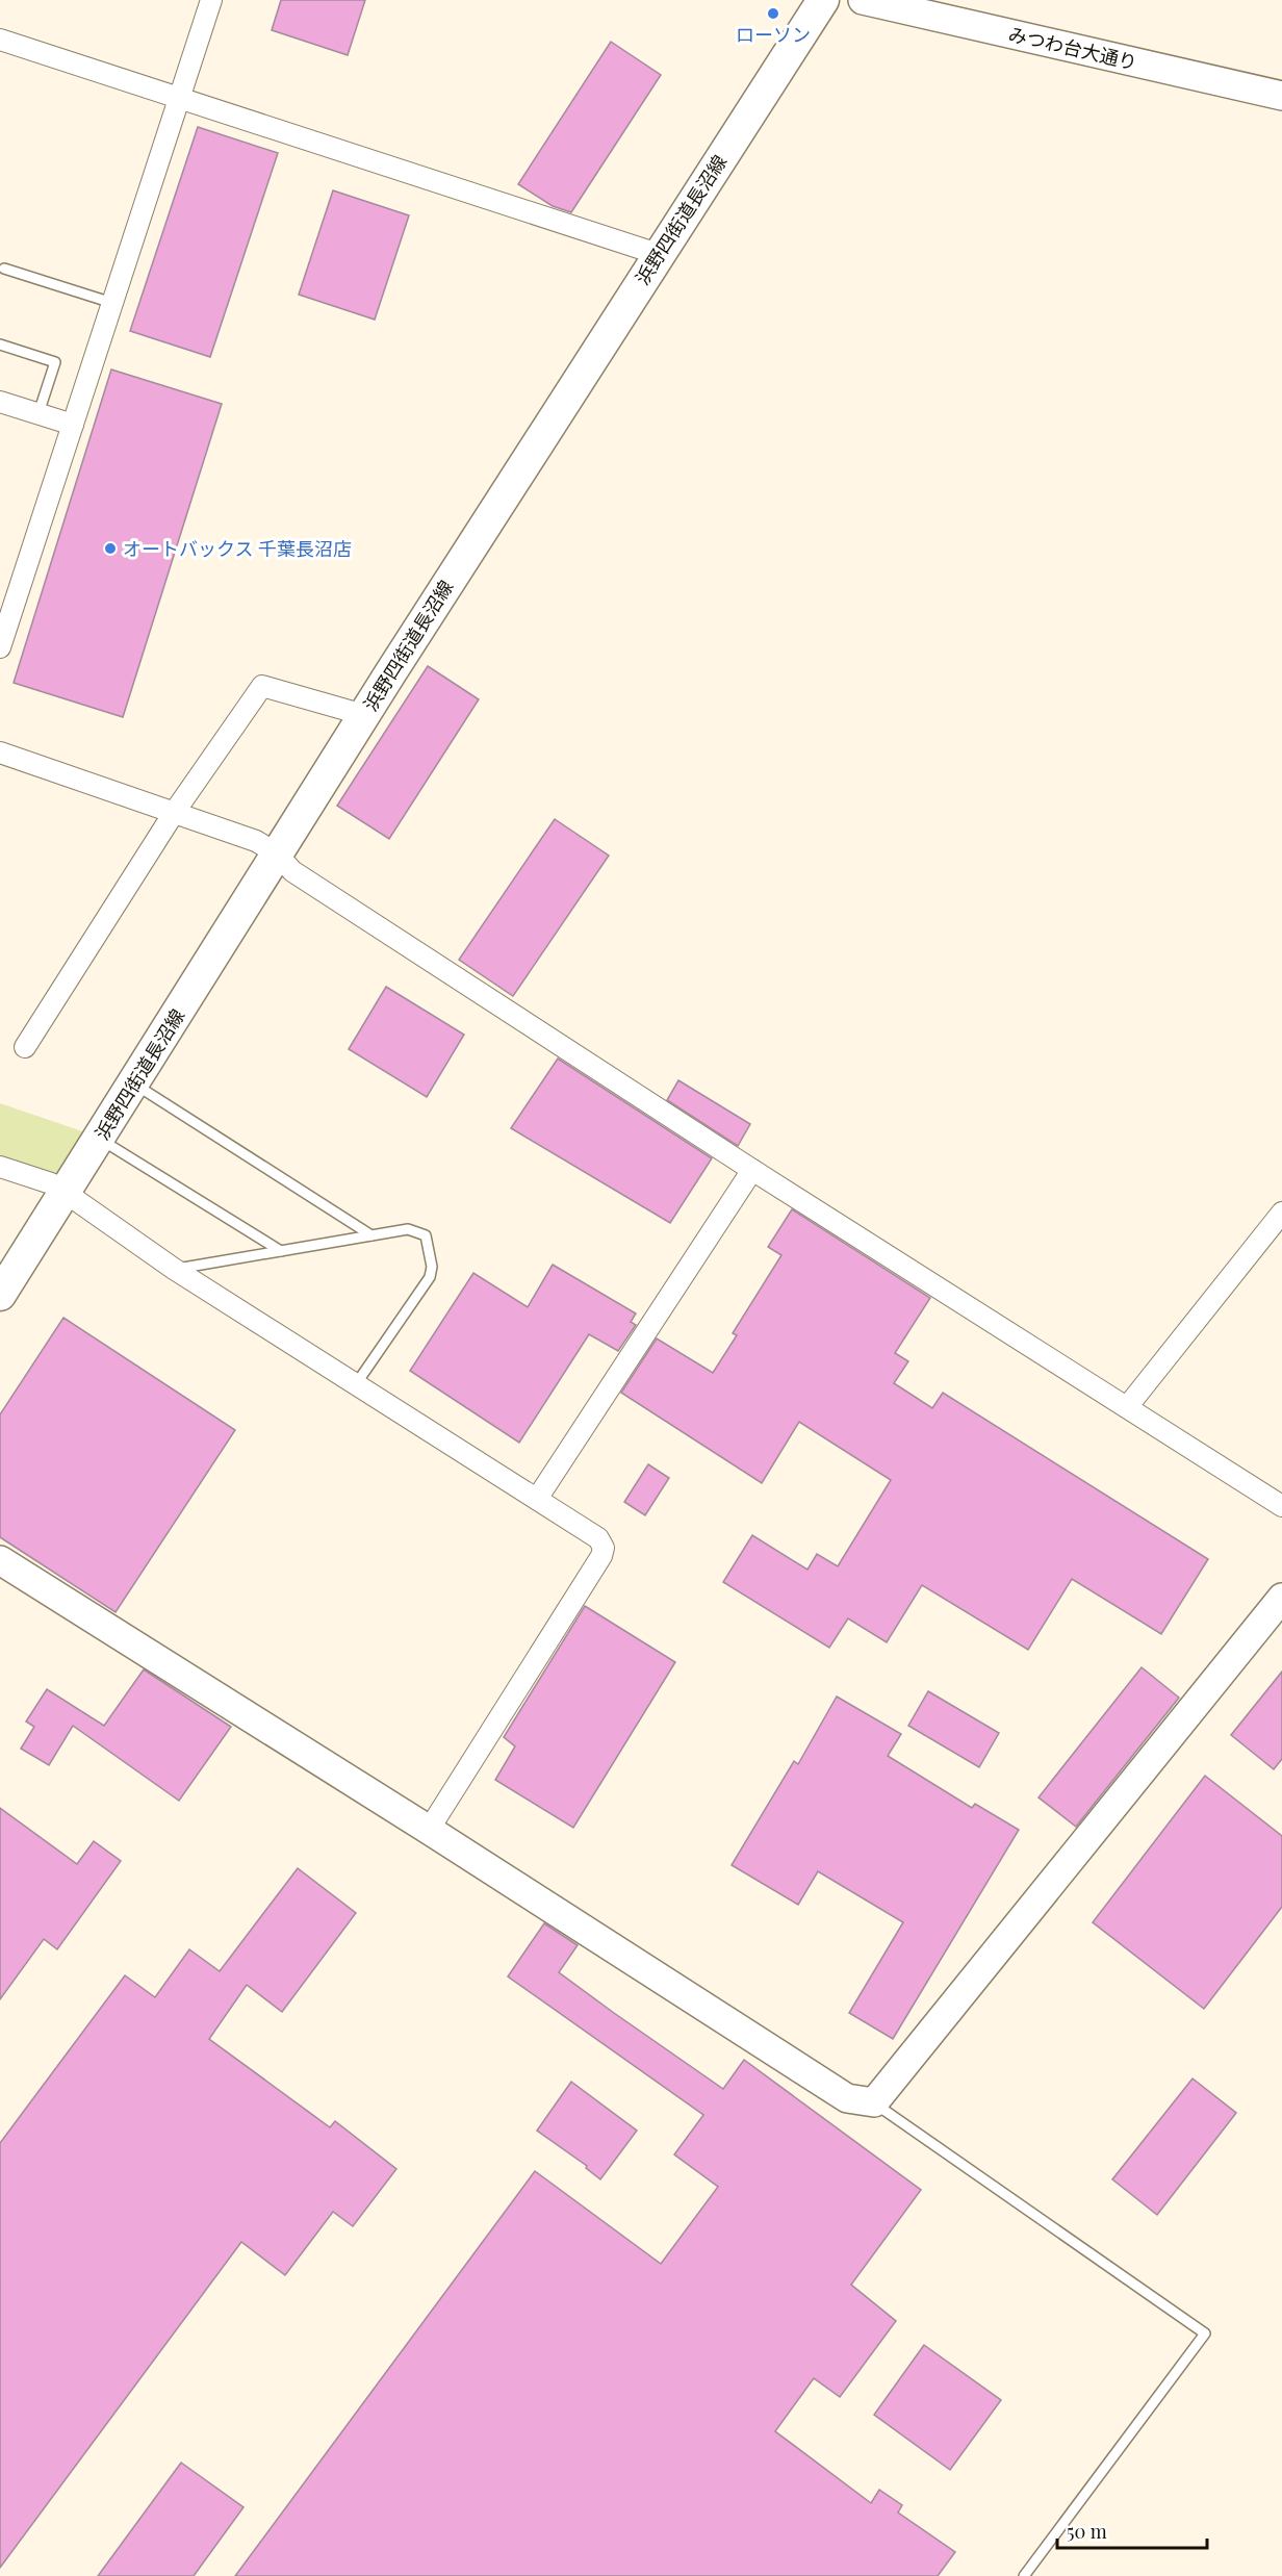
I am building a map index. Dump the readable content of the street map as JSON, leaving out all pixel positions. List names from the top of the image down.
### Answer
{
  "streets": {
    "main road": ["浜野四街道長沼線"],
    "street": ["みつわ台大通り"]
  },
  "places": ["ローソン", "オートバックス 千葉長沼店"],
  "scale_bar": "50 m"
}
